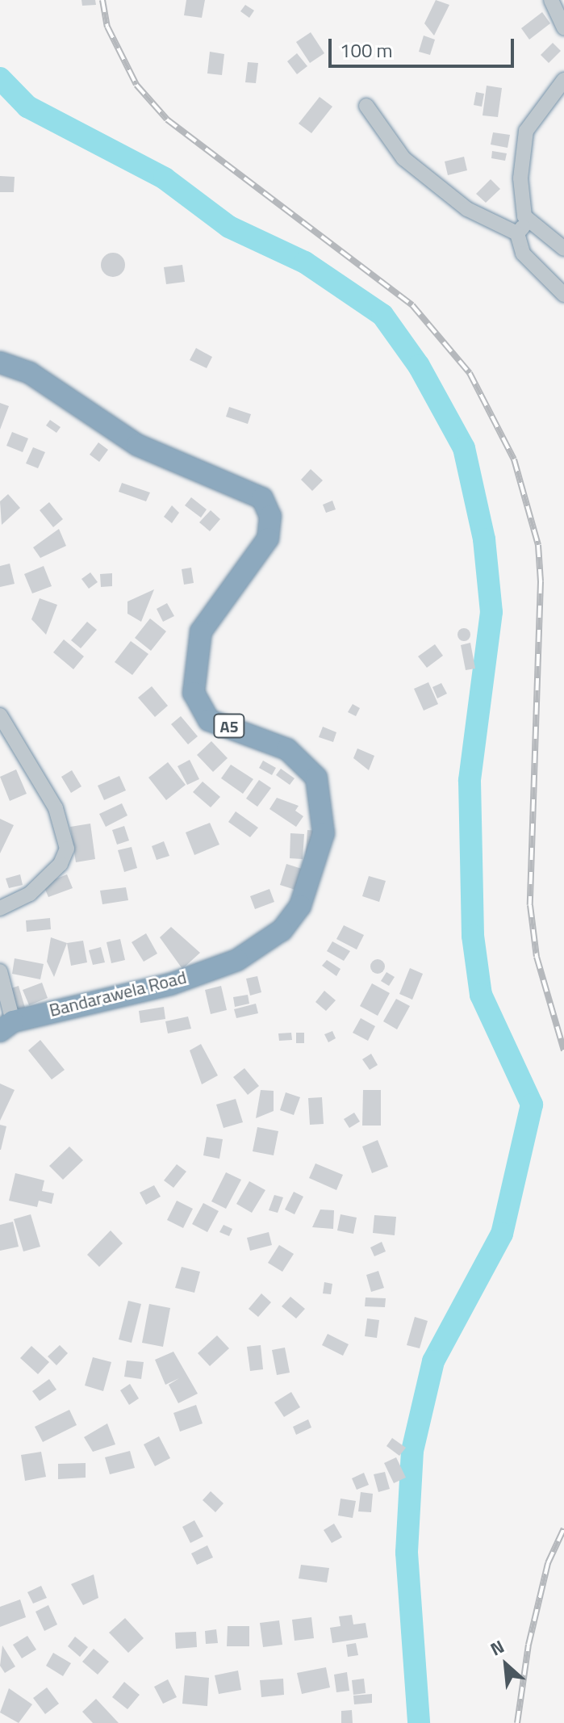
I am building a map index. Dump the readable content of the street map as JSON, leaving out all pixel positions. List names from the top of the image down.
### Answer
{
  "streets": {
    "highway": ["A5", "Bandarawela Road"]
  },
  "scale_bar": "100 m",
  "north": "top left"
}
